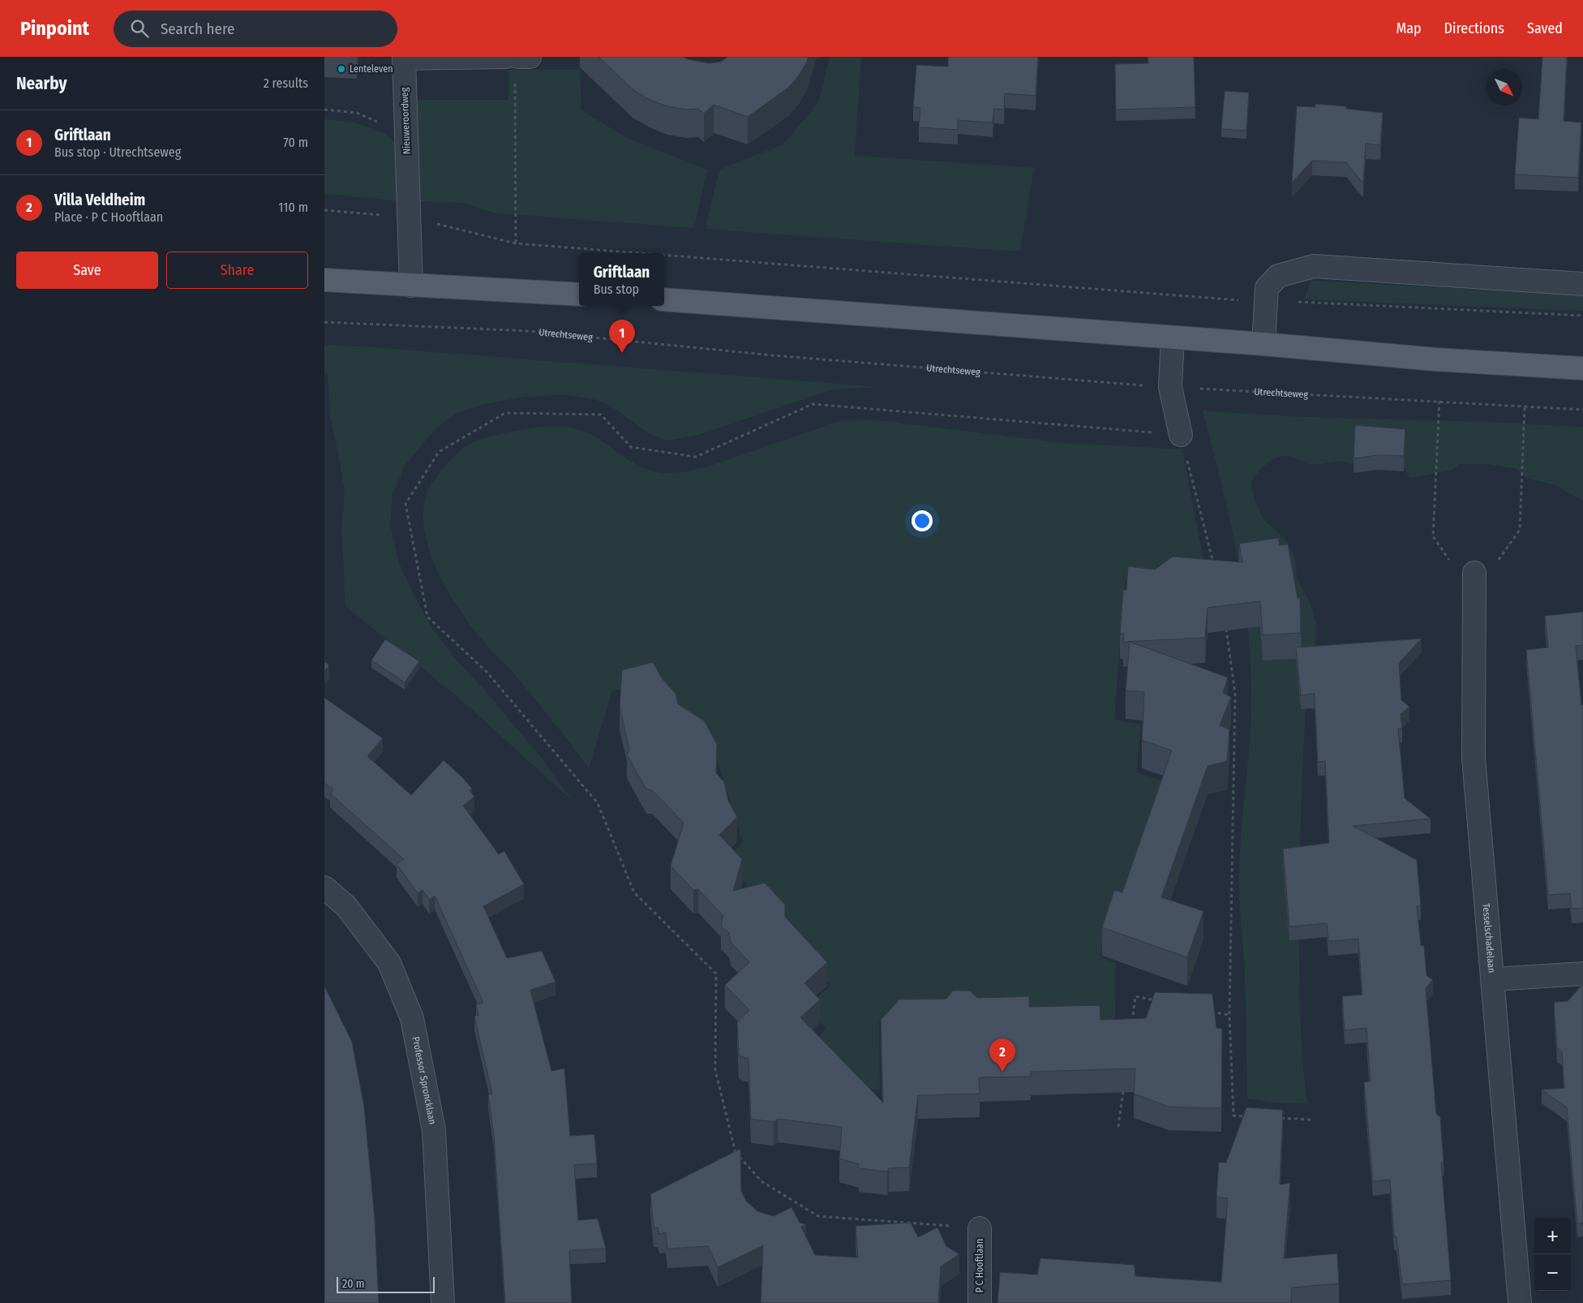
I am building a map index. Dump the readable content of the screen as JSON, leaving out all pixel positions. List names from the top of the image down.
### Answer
{
  "streets": {
    "street": [
      "Nieuweroordweg",
      "Tesselschadelaan",
      "Professor Sproncklaan",
      "P C Hooftlaan"
    ],
    "path": ["Utrechtseweg"]
  },
  "places": ["Lenteleven"],
  "scale_bar": "20 m",
  "north": "bottom right",
  "page": {
    "header": "Pinpoint",
    "search": "Search here",
    "nav": ["Map", "Directions", "Saved"],
    "heading": ["Nearby", "2 results"],
    "list": [
      {
        "mark": "1",
        "name": "Griftlaan",
        "note": "Bus stop · Utrechtseweg",
        "value": "70 m"
      },
      {
        "mark": "2",
        "name": "Villa Veldheim",
        "note": "Place · P C Hooftlaan",
        "value": "110 m"
      }
    ],
    "buttons": ["Save", "Share"],
    "popup": ["Griftlaan", "Bus stop"],
    "pins": ["1", "2"],
    "map_buttons": ["+", "−"],
    "scale": "20 m"
  }
}
